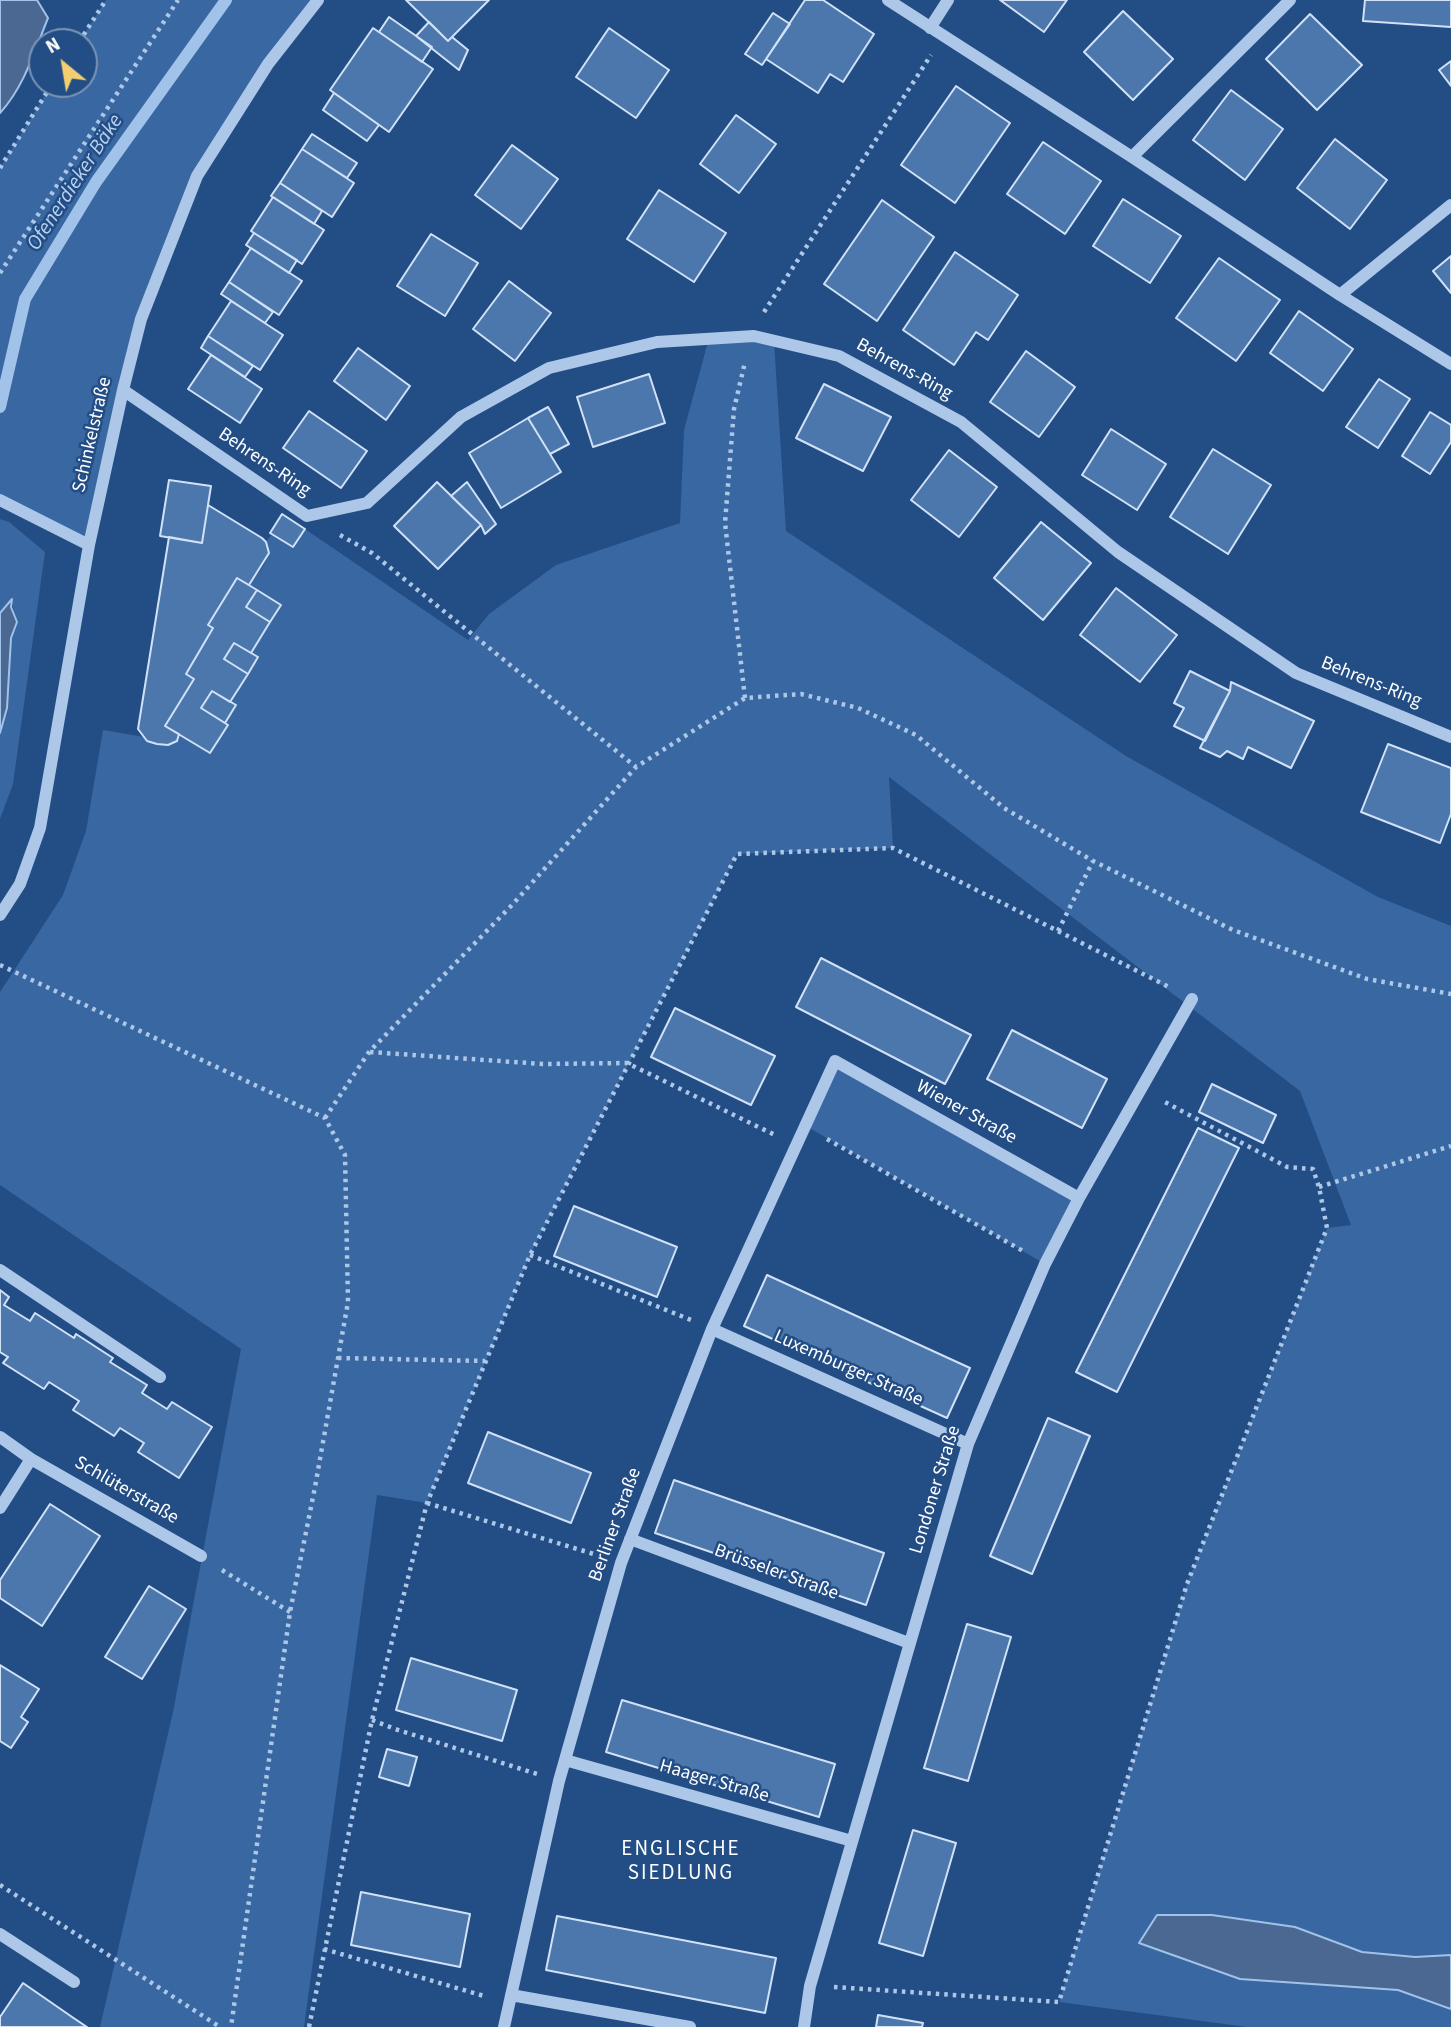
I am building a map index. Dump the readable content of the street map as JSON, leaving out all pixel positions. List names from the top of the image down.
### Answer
{
  "streets": {
    "street": [
      "Behrens-Ring",
      "Schinkelstraße",
      "Wiener Straße",
      "Luxemburger Straße",
      "Londoner Straße",
      "Schlüterstraße",
      "Berliner Straße",
      "Brüsseler Straße",
      "Haager Straße"
    ]
  },
  "crossings": [
    ["Behrens-Ring", "Schinkelstraße"],
    ["Wiener Straße", "Londoner Straße"],
    ["Wiener Straße", "Berliner Straße"],
    ["Luxemburger Straße", "Londoner Straße"],
    ["Luxemburger Straße", "Berliner Straße"],
    ["Londoner Straße", "Brüsseler Straße"],
    ["Londoner Straße", "Haager Straße"],
    ["Berliner Straße", "Brüsseler Straße"],
    ["Berliner Straße", "Haager Straße"]
  ],
  "districts": ["ENGLISCHE SIEDLUNG"],
  "water": ["Ofenerdieker Bäke"],
  "north": "top left"
}
